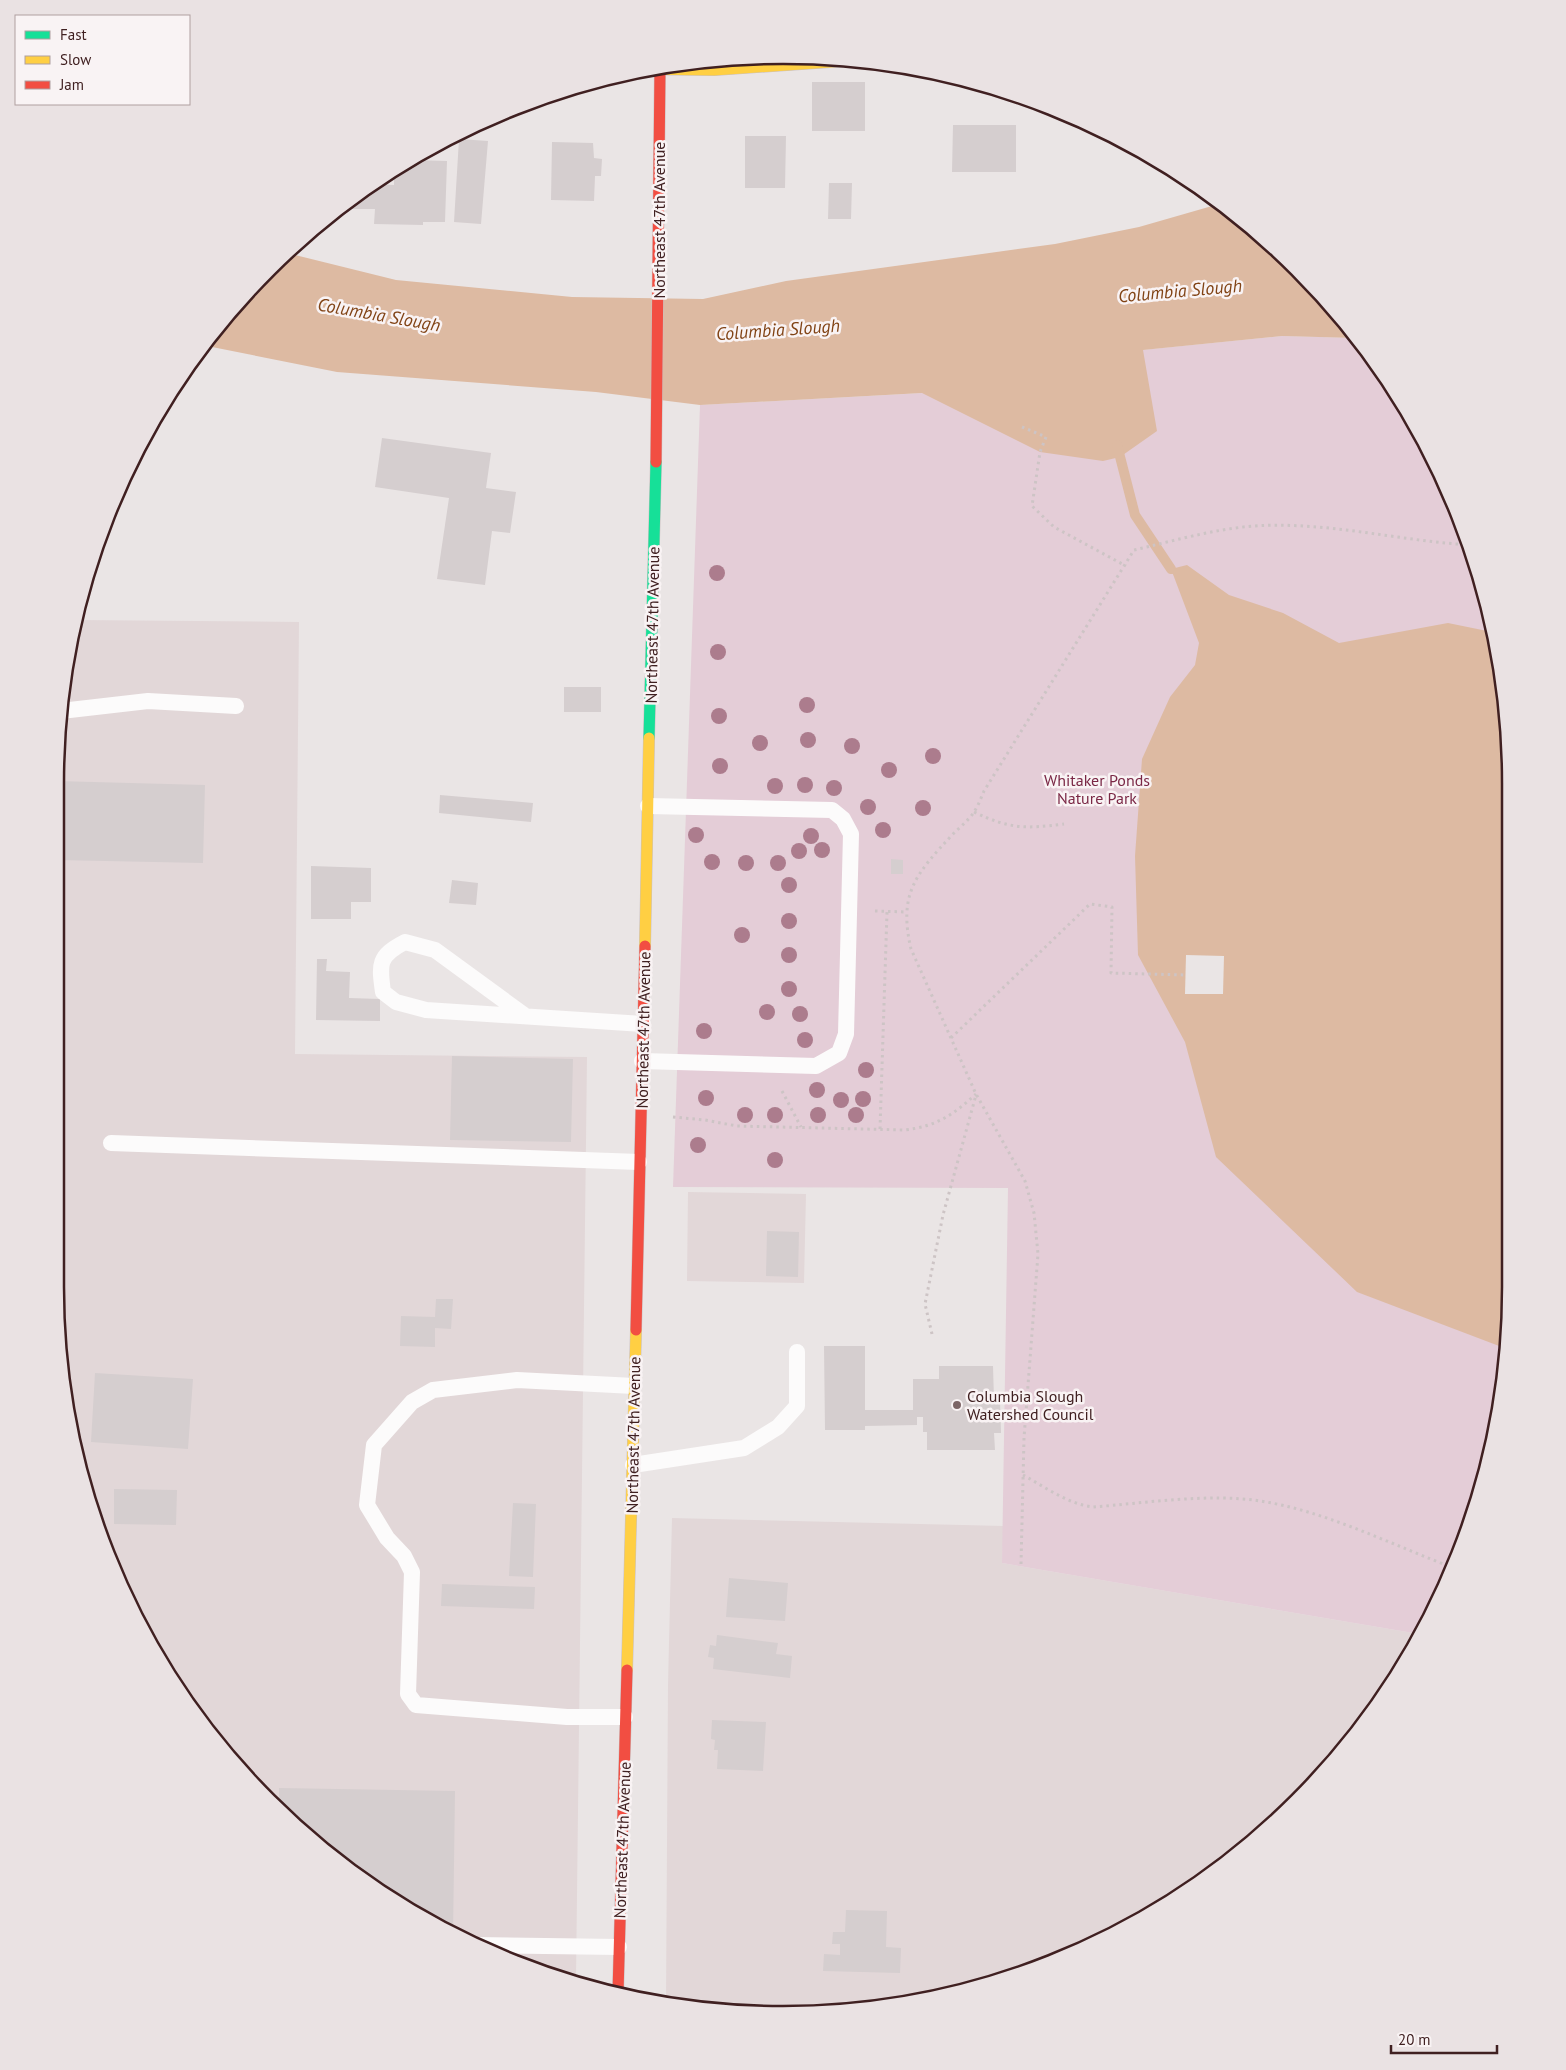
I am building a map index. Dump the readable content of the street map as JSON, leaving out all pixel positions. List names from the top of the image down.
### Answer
{
  "streets": {
    "street": ["Northeast 47th Avenue"]
  },
  "water": ["Columbia Slough"],
  "parks": ["Whitaker Ponds Nature Park"],
  "places": ["Columbia Slough Watershed Council"],
  "legend": ["Fast", "Slow", "Jam"],
  "scale_bar": "20 m"
}
